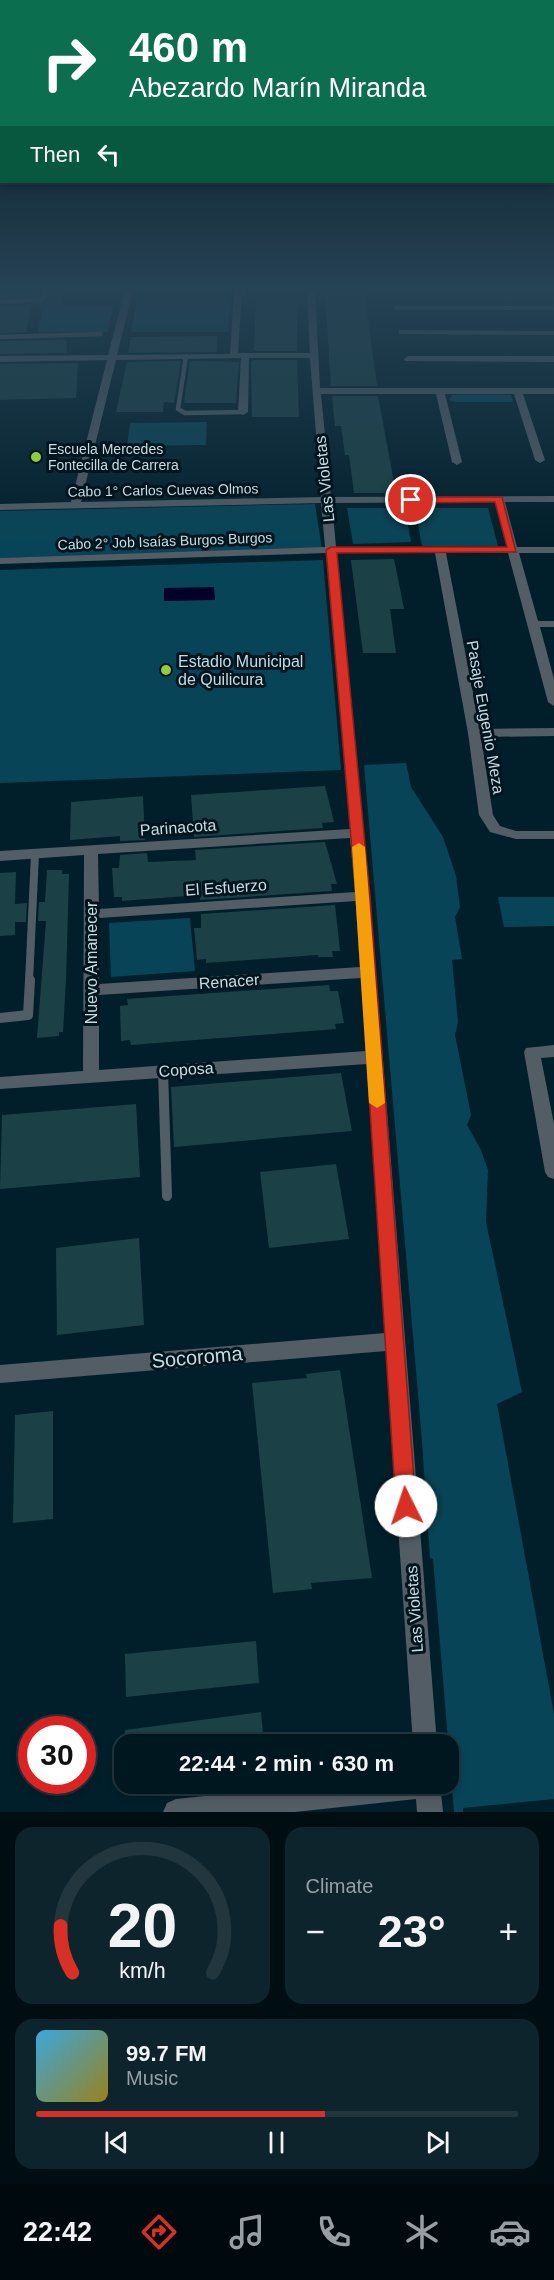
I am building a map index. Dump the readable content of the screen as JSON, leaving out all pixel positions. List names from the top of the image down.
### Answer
{
  "streets": {
    "street": [
      "Las Violetas",
      "Cabo 1° Carlos Cuevas Olmos",
      "Cabo 2° Job Isaías Burgos Burgos",
      "Pasaje Eugenio Meza",
      "Parinacota",
      "El Esfuerzo",
      "Nuevo Amanecer",
      "Renacer",
      "Coposa",
      "Socoroma"
    ]
  },
  "crossings": [
    ["Las Violetas", "Cabo 1° Carlos Cuevas Olmos"],
    ["Las Violetas", "Cabo 2° Job Isaías Burgos Burgos"],
    ["Las Violetas", "Parinacota"],
    ["Las Violetas", "El Esfuerzo"],
    ["Las Violetas", "Renacer"],
    ["Las Violetas", "Coposa"],
    ["Las Violetas", "Socoroma"],
    ["Cabo 2° Job Isaías Burgos Burgos", "Pasaje Eugenio Meza"],
    ["Parinacota", "Nuevo Amanecer"],
    ["El Esfuerzo", "Nuevo Amanecer"],
    ["Nuevo Amanecer", "Renacer"],
    ["Nuevo Amanecer", "Coposa"]
  ],
  "places": ["Escuela Mercedes Fontecilla de Carrera", "Estadio Municipal de Quilicura"],
  "page": {
    "turn": ["460 m", "Abezardo Marín Miranda"],
    "then": "Then",
    "limit": "30",
    "trip": "22:44 · 2 min · 630 m",
    "tile": "Climate",
    "heat": ["−", "23°", "+"],
    "song": ["99.7 FM", "Music"],
    "tabs": "22:42",
    "gauge": ["20", "km/h"]
  }
}
